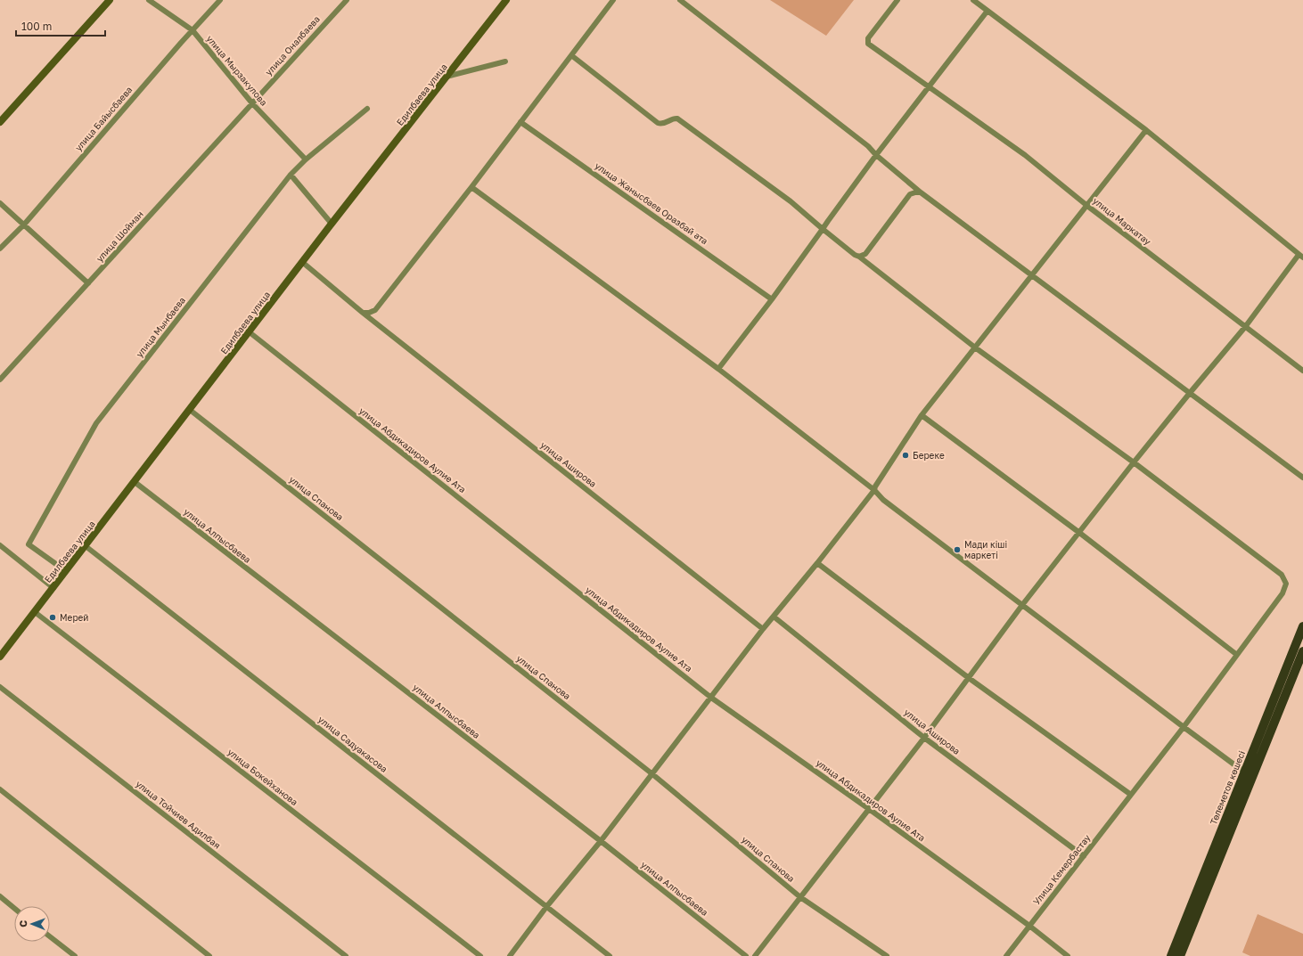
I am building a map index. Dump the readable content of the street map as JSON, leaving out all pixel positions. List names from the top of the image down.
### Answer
{
  "streets": {
    "main road": ["Төлеметов көшесі"],
    "street": [
      "улица Оналбаева",
      "улица Мырзакулова",
      "Едилбаева улица",
      "улица Байысбаева",
      "улица Жанысбаев Оразбай ата",
      "улица Маркатау",
      "улица Шойман",
      "улица Мынбаева",
      "улица Абдикадиров Аулие Ата",
      "улица Аширова",
      "улица Спанова",
      "улица Алпысбаева",
      "улица Садуакасова",
      "улица Бокейханова",
      "улица Тойчиев Адилбая",
      "Улица Кемербастау"
    ]
  },
  "crossings": [
    ["улица Оналбаева", "улица Мырзакулова"],
    ["улица Оналбаева", "улица Шойман"],
    ["улица Мырзакулова", "улица Байысбаева"],
    ["улица Мырзакулова", "улица Шойман"],
    ["улица Мырзакулова", "улица Мынбаева"],
    ["Едилбаева улица", "улица Мынбаева"],
    ["Едилбаева улица", "улица Абдикадиров Аулие Ата"],
    ["Едилбаева улица", "улица Аширова"],
    ["Едилбаева улица", "улица Спанова"],
    ["Едилбаева улица", "улица Алпысбаева"],
    ["Едилбаева улица", "улица Садуакасова"],
    ["Едилбаева улица", "улица Бокейханова"],
    ["улица Абдикадиров Аулие Ата", "Улица Кемербастау"],
    ["улица Аширова", "Улица Кемербастау"]
  ],
  "places": ["Береке", "Мади кіші маркеті", "Мерей"],
  "scale_bar": "100 m",
  "north": "left"
}
